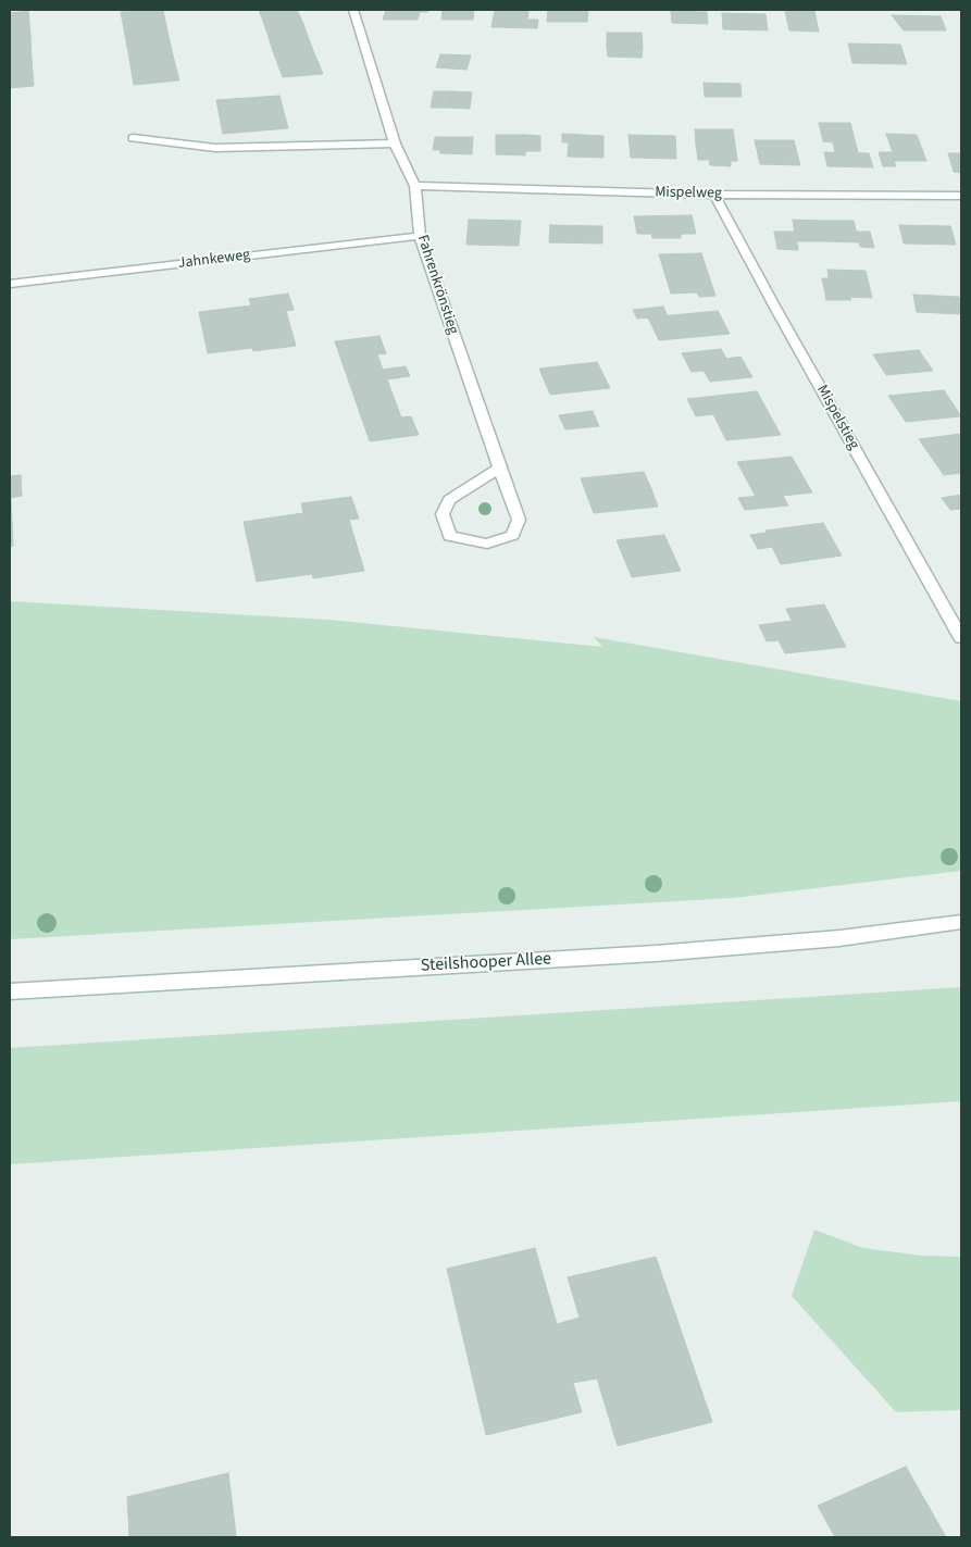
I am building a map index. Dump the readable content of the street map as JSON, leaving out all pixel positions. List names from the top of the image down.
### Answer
{
  "streets": {
    "street": [
      "Mispelweg",
      "Jahnkeweg",
      "Fahrenkrönstieg",
      "Mispelstieg",
      "Steilshooper Allee"
    ]
  },
  "crossings": [
    ["Mispelweg", "Fahrenkrönstieg"],
    ["Mispelweg", "Mispelstieg"],
    ["Jahnkeweg", "Fahrenkrönstieg"]
  ]
}
